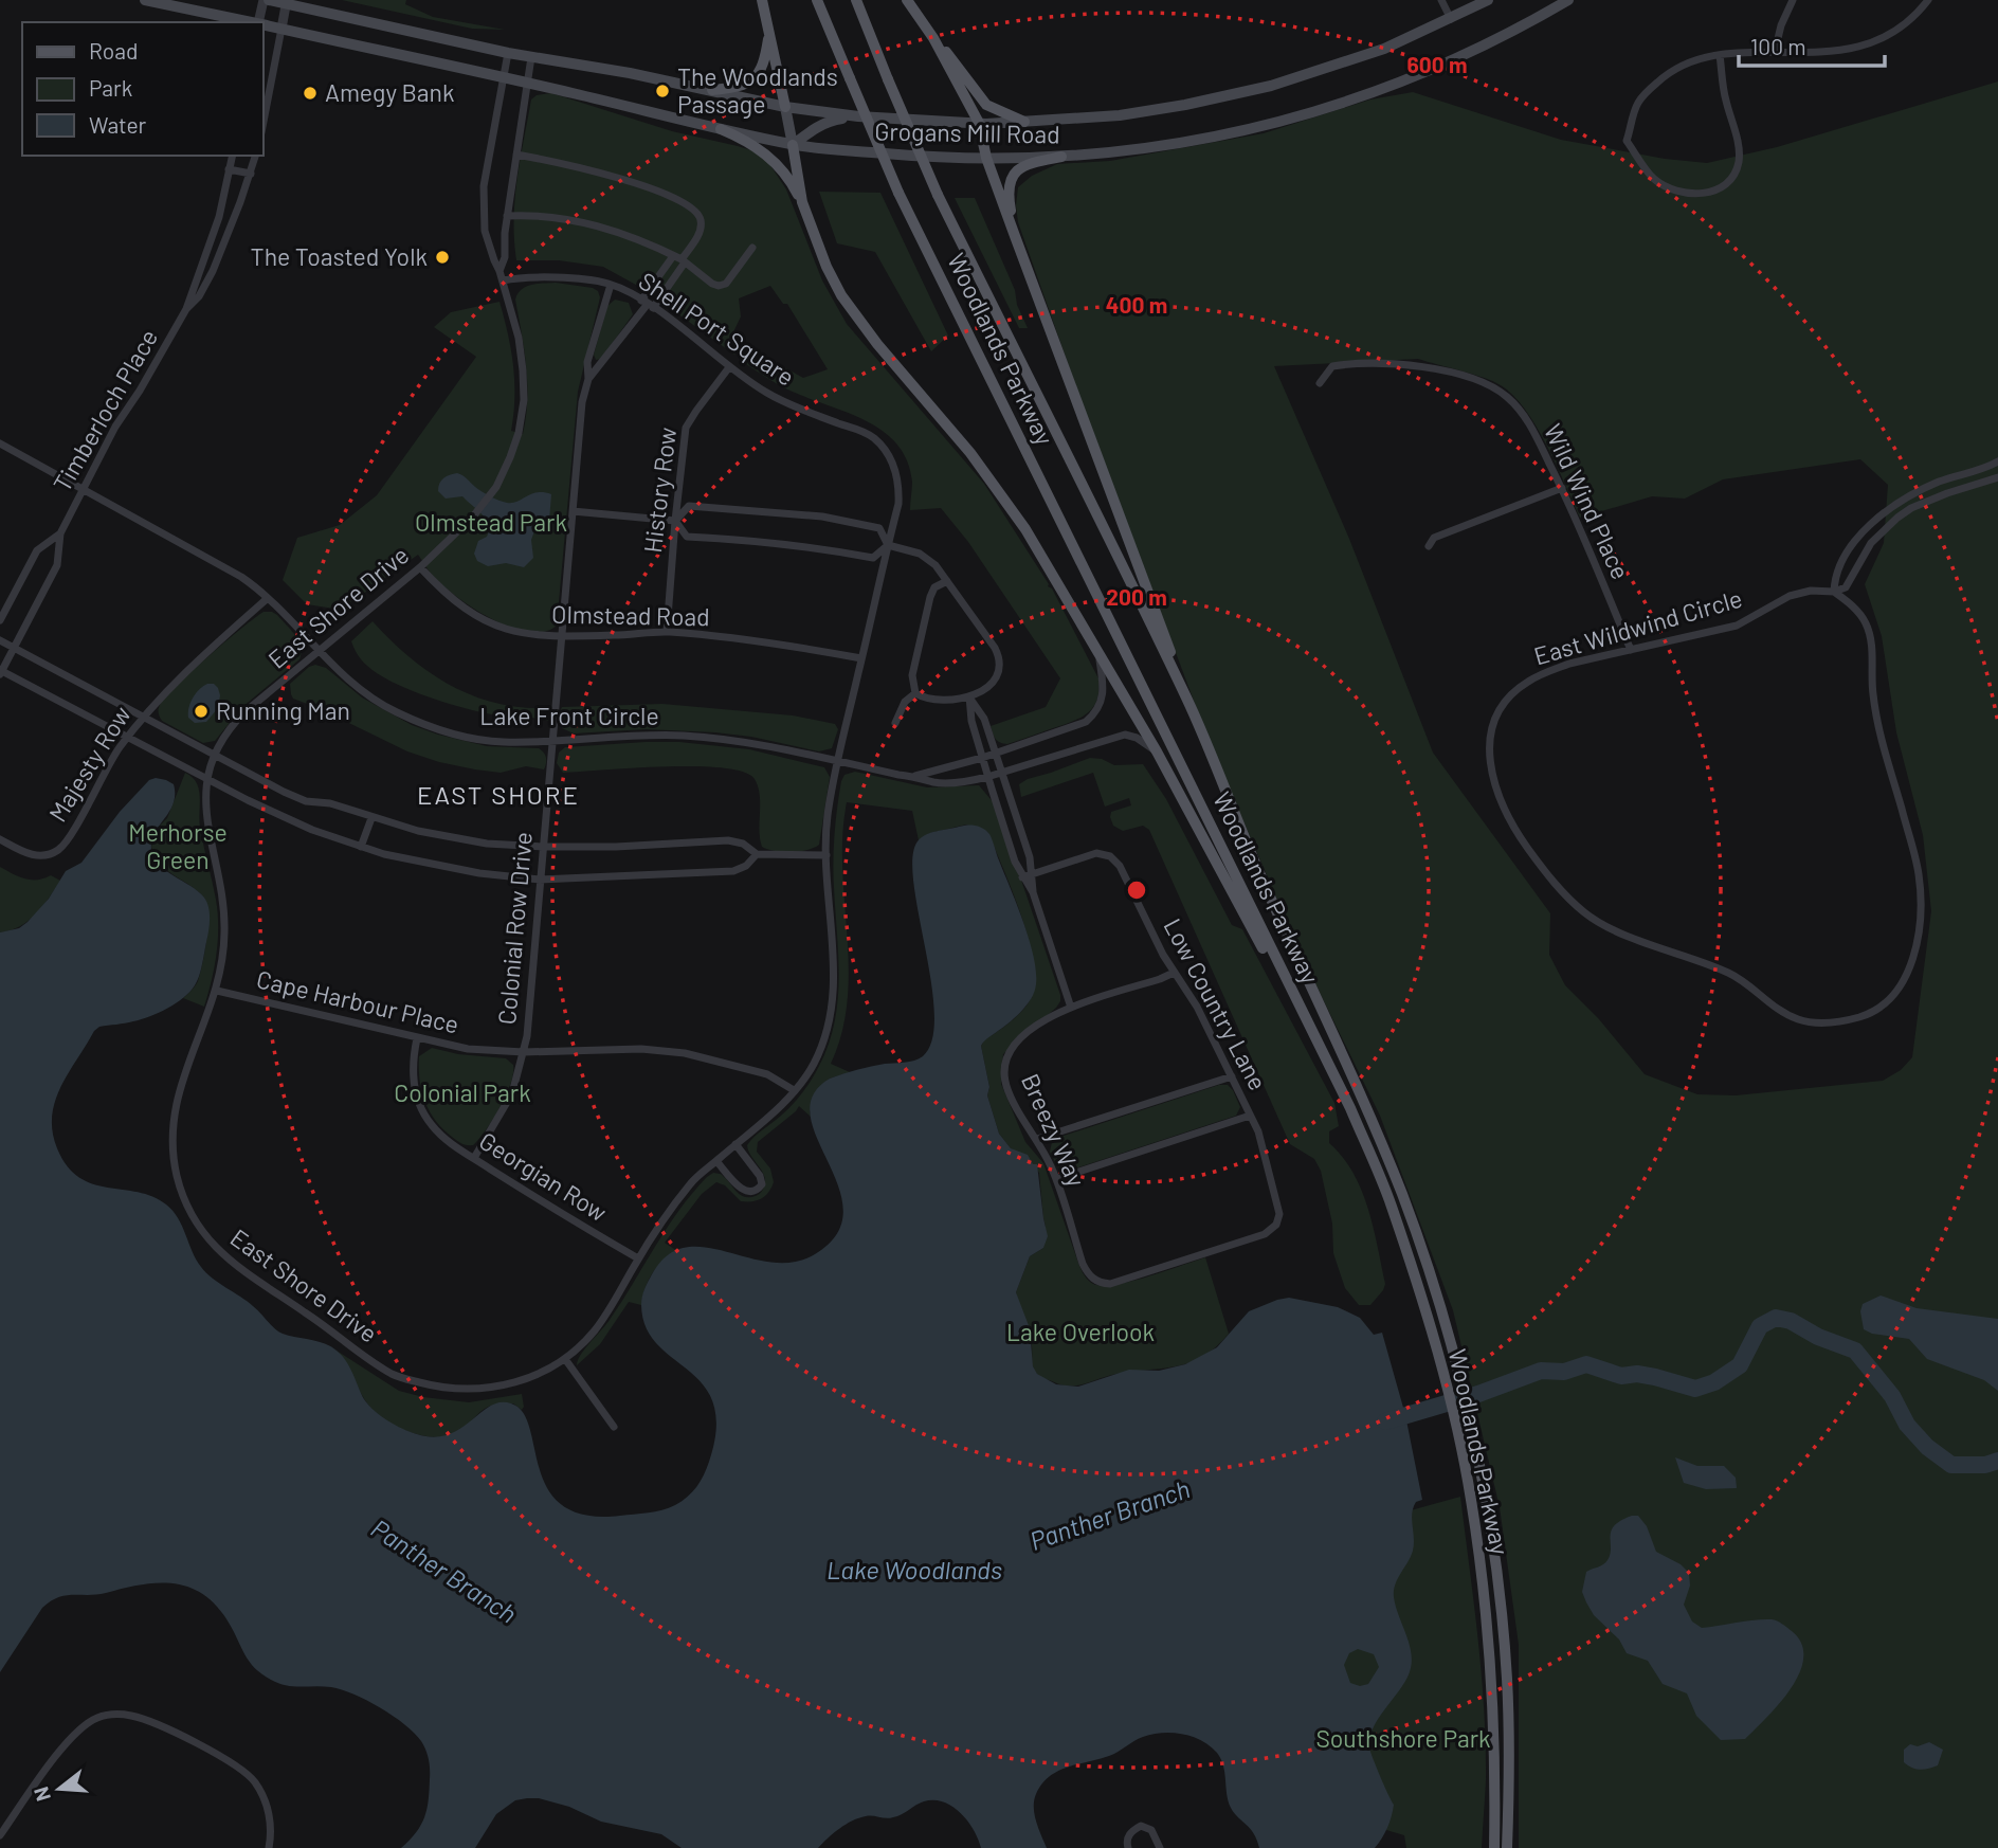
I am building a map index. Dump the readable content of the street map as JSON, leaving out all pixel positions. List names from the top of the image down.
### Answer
{
  "streets": {
    "main road": ["Grogans Mill Road", "Woodlands Parkway"],
    "street": [
      "Shell Port Square",
      "Timberloch Place",
      "History Row",
      "Wild Wind Place",
      "East Shore Drive",
      "Olmstead Road",
      "East Wildwind Circle",
      "Lake Front Circle",
      "Majesty Row",
      "Colonial Row Drive",
      "Cape Harbour Place",
      "Low Country Lane",
      "Breezy Way",
      "Georgian Row"
    ]
  },
  "crossings": [
    ["Grogans Mill Road", "East Shore Drive"],
    ["Shell Port Square", "History Row"],
    ["Shell Port Square", "East Shore Drive"],
    ["Shell Port Square", "Olmstead Road"],
    ["Shell Port Square", "Lake Front Circle"],
    ["Shell Port Square", "Colonial Row Drive"],
    ["Timberloch Place", "Lake Front Circle"],
    ["History Row", "Olmstead Road"],
    ["Wild Wind Place", "East Wildwind Circle"],
    ["East Shore Drive", "Olmstead Road"],
    ["East Shore Drive", "Lake Front Circle"],
    ["East Shore Drive", "Cape Harbour Place"],
    ["East Shore Drive", "Georgian Row"],
    ["Olmstead Road", "Colonial Row Drive"],
    ["Lake Front Circle", "Majesty Row"],
    ["Lake Front Circle", "Colonial Row Drive"],
    ["Colonial Row Drive", "Cape Harbour Place"],
    ["Colonial Row Drive", "Georgian Row"],
    ["Cape Harbour Place", "Georgian Row"],
    ["Low Country Lane", "Breezy Way"]
  ],
  "districts": ["EAST SHORE"],
  "water": ["Panther Branch", "Lake Woodlands"],
  "parks": [
    "Olmstead Park",
    "Merhorse Green",
    "Colonial Park",
    "Lake Overlook",
    "Southshore Park"
  ],
  "places": [
    "The Woodlands Passage",
    "Amegy Bank",
    "The Toasted Yolk",
    "Running Man"
  ],
  "legend": ["Road", "Park", "Water"],
  "scale_bar": "100 m",
  "north": "left",
  "rings": ["600 m", "400 m", "200 m"]
}
